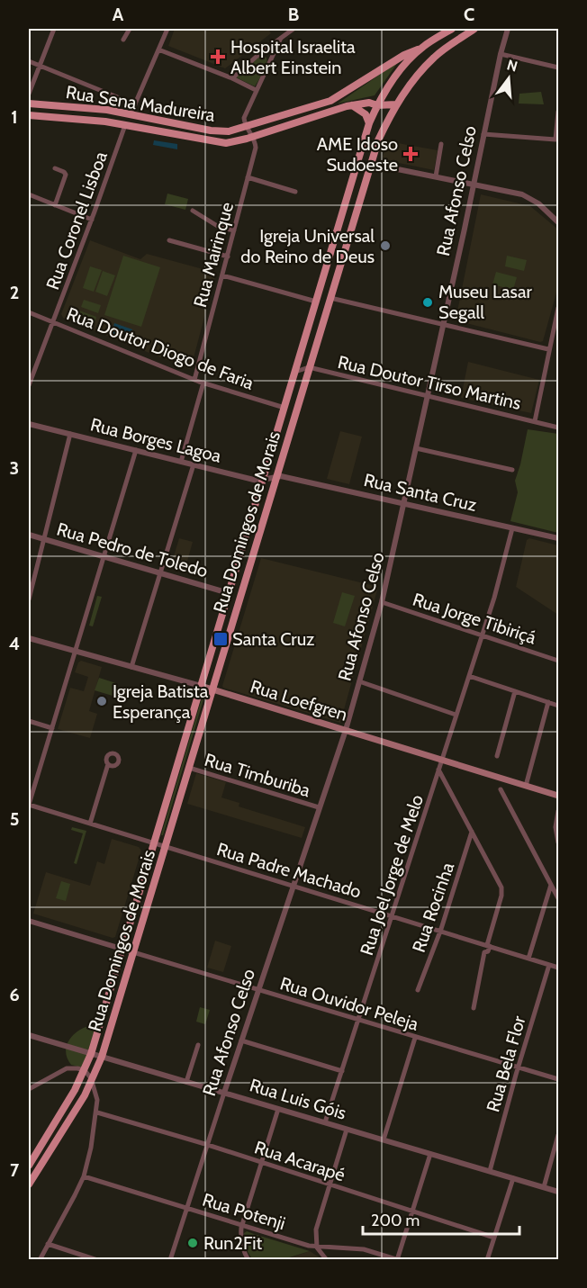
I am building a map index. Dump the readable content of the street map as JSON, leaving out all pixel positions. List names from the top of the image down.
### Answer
{
  "streets": {
    "main road": ["Rua Sena Madureira", "Rua Domingos de Morais", "Rua Loefgren"],
    "street": [
      "Rua Afonso Celso",
      "Rua Coronel Lisboa",
      "Rua Mairinque",
      "Rua Doutor Diogo de Faria",
      "Rua Doutor Tirso Martins",
      "Rua Borges Lagoa",
      "Rua Santa Cruz",
      "Rua Pedro de Toledo",
      "Rua Jorge Tibiriçá",
      "Rua Timburiba",
      "Rua Padre Machado",
      "Rua Joel Jorge de Melo",
      "Rua Rocinha",
      "Rua Ouvidor Peleja",
      "Rua Bela Flor",
      "Rua Luis Góis",
      "Rua Acarapé",
      "Rua Potenji"
    ]
  },
  "crossings": [
    ["Rua Sena Madureira", "Rua Coronel Lisboa"],
    ["Rua Sena Madureira", "Rua Mairinque"],
    ["Rua Sena Madureira", "Rua Domingos de Morais"],
    ["Rua Afonso Celso", "Rua Doutor Tirso Martins"],
    ["Rua Afonso Celso", "Rua Santa Cruz"],
    ["Rua Afonso Celso", "Rua Jorge Tibiriçá"],
    ["Rua Afonso Celso", "Rua Loefgren"],
    ["Rua Afonso Celso", "Rua Timburiba"],
    ["Rua Afonso Celso", "Rua Padre Machado"],
    ["Rua Afonso Celso", "Rua Ouvidor Peleja"],
    ["Rua Afonso Celso", "Rua Luis Góis"],
    ["Rua Afonso Celso", "Rua Acarapé"],
    ["Rua Afonso Celso", "Rua Potenji"],
    ["Rua Coronel Lisboa", "Rua Doutor Diogo de Faria"],
    ["Rua Mairinque", "Rua Doutor Diogo de Faria"],
    ["Rua Doutor Diogo de Faria", "Rua Domingos de Morais"],
    ["Rua Doutor Tirso Martins", "Rua Domingos de Morais"],
    ["Rua Borges Lagoa", "Rua Santa Cruz"],
    ["Rua Borges Lagoa", "Rua Domingos de Morais"],
    ["Rua Santa Cruz", "Rua Domingos de Morais"],
    ["Rua Santa Cruz", "Rua Joel Jorge de Melo"],
    ["Rua Domingos de Morais", "Rua Pedro de Toledo"],
    ["Rua Domingos de Morais", "Rua Loefgren"],
    ["Rua Domingos de Morais", "Rua Timburiba"],
    ["Rua Domingos de Morais", "Rua Padre Machado"],
    ["Rua Domingos de Morais", "Rua Ouvidor Peleja"],
    ["Rua Domingos de Morais", "Rua Luis Góis"],
    ["Rua Jorge Tibiriçá", "Rua Joel Jorge de Melo"],
    ["Rua Loefgren", "Rua Joel Jorge de Melo"],
    ["Rua Padre Machado", "Rua Joel Jorge de Melo"],
    ["Rua Padre Machado", "Rua Rocinha"],
    ["Rua Padre Machado", "Rua Bela Flor"],
    ["Rua Joel Jorge de Melo", "Rua Ouvidor Peleja"],
    ["Rua Joel Jorge de Melo", "Rua Luis Góis"],
    ["Rua Ouvidor Peleja", "Rua Bela Flor"],
    ["Rua Bela Flor", "Rua Luis Góis"]
  ],
  "places": {
    "health": ["Hospital Israelita Albert Einstein", "AME Idoso Sudoeste"],
    "other": [
      "Igreja Universal do Reino de Deus",
      "Museu Lasar Segall",
      "Igreja Batista Esperança",
      "Run2Fit"
    ],
    "transit": ["Santa Cruz"]
  },
  "scale_bar": "200 m",
  "north": "top",
  "grid": {
    "columns": ["A", "B", "C"],
    "rows": [
      "1",
      "2",
      "3",
      "4",
      "5",
      "6",
      "7"
    ]
  }
}
